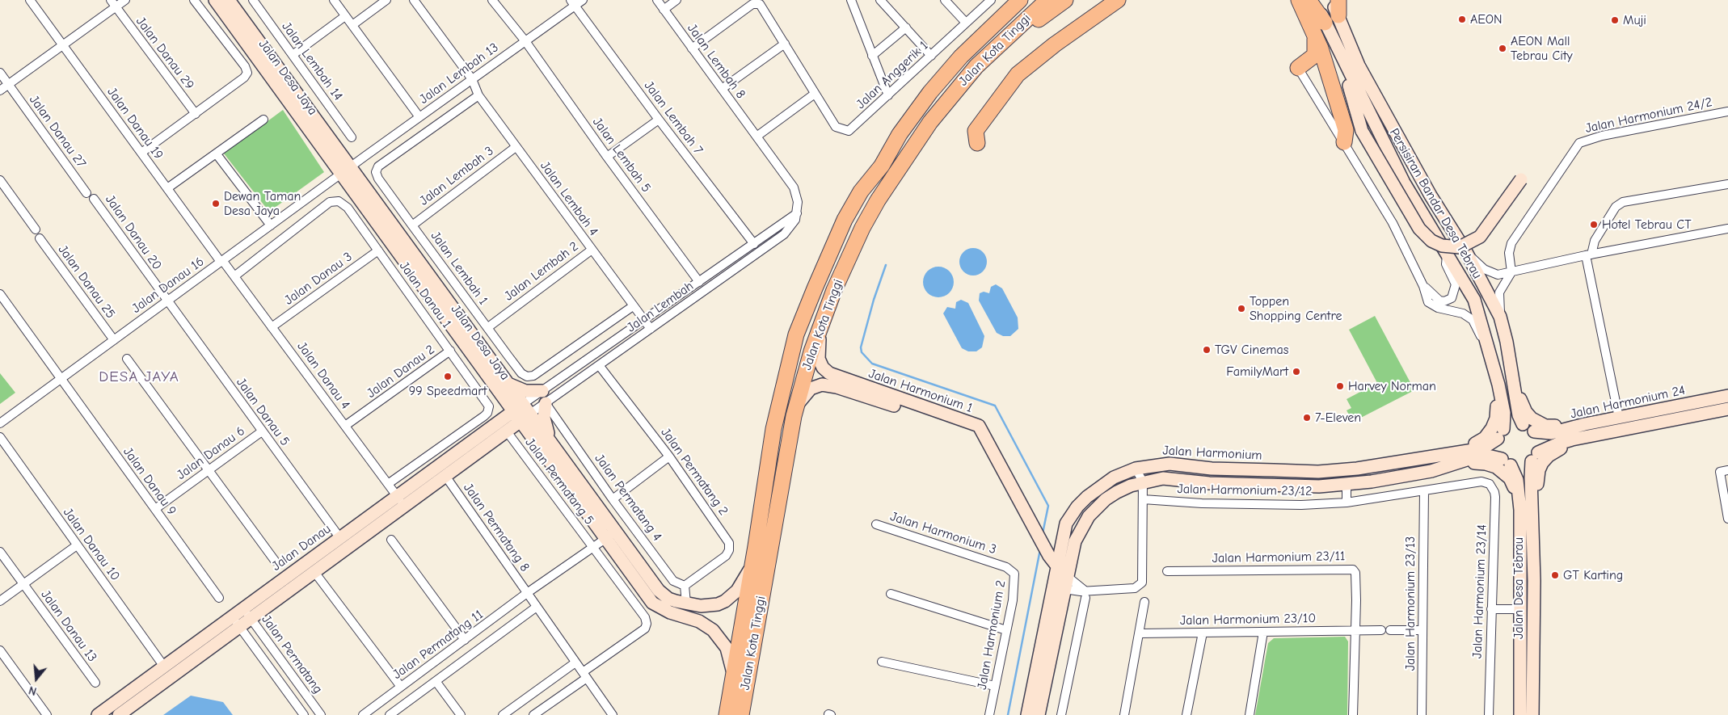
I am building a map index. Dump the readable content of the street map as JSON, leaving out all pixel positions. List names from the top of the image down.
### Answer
{
  "streets": {
    "highway": ["Jalan Kota Tinggi"],
    "main road": [
      "Jalan Desa Jaya",
      "Persisiran Bandar Desa Tebrau",
      "Jalan Harmonium 1",
      "Jalan Harmonium 24",
      "Jalan Harmonium",
      "Jalan Danau",
      "Jalan Desa Tebrau"
    ],
    "street": [
      "Jalan Danau 29",
      "Jalan Lembah 14",
      "Jalan Lembah 8",
      "Jalan Lembah 13",
      "Jalan Anggerik 1",
      "Jalan Harmonium 24/2",
      "Jalan Lembah 7",
      "Jalan Danau 19",
      "Jalan Danau 27",
      "Jalan Lembah 5",
      "Jalan Lembah 3",
      "Jalan Lembah 4",
      "Jalan Danau 20",
      "Jalan Lembah 1",
      "Jalan Lembah 2",
      "Jalan Danau 3",
      "Jalan Danau 25",
      "Jalan Danau 16",
      "Jalan Danau 1",
      "Jalan Lembah",
      "Jalan Danau 2",
      "Jalan Danau 4",
      "Jalan Danau 5",
      "Jalan Danau 6",
      "Jalan Permatang 2",
      "Jalan Danau 9",
      "Jalan Permatang 5",
      "Jalan Harmonium 23/12",
      "Jalan Permatang 4",
      "Jalan Permatang 8",
      "Jalan Harmonium 3",
      "Jalan Danau 10",
      "Jalan Harmonium 23/11",
      "Jalan Harmonium 23/14",
      "Jalan Harmonium 23/13",
      "Jalan Harmonium 23/10",
      "Jalan Danau 13",
      "Jalan Harmonium 2",
      "Jalan Permatang 11",
      "Jalan Permatang"
    ]
  },
  "crossings": [
    ["Jalan Kota Tinggi", "Jalan Desa Jaya"],
    ["Jalan Kota Tinggi", "Jalan Harmonium 1"],
    ["Jalan Lembah 13", "Jalan Desa Jaya"],
    ["Jalan Lembah 13", "Jalan Lembah 7"],
    ["Jalan Lembah 13", "Jalan Lembah 5"],
    ["Jalan Lembah 13", "Jalan Lembah 4"],
    ["Jalan Lembah 13", "Jalan Danau 16"],
    ["Jalan Desa Jaya", "Jalan Danau 16"],
    ["Jalan Desa Jaya", "Jalan Lembah"],
    ["Jalan Desa Jaya", "Jalan Danau"],
    ["Jalan Desa Jaya", "Jalan Permatang 11"],
    ["Jalan Lembah 7", "Jalan Lembah"],
    ["Jalan Danau 19", "Jalan Danau 16"],
    ["Jalan Danau 19", "Jalan Danau 4"],
    ["Jalan Lembah 5", "Jalan Lembah"],
    ["Jalan Lembah 3", "Jalan Lembah 4"],
    ["Jalan Lembah 3", "Jalan Lembah 1"],
    ["Jalan Lembah 4", "Jalan Lembah 1"],
    ["Jalan Lembah 4", "Jalan Lembah 2"],
    ["Jalan Lembah 4", "Jalan Lembah"],
    ["Persisiran Bandar Desa Tebrau", "Jalan Harmonium 24"],
    ["Persisiran Bandar Desa Tebrau", "Jalan Harmonium"],
    ["Persisiran Bandar Desa Tebrau", "Jalan Desa Tebrau"],
    ["Jalan Danau 20", "Jalan Danau 16"],
    ["Jalan Danau 20", "Jalan Danau 5"],
    ["Jalan Lembah 1", "Jalan Lembah 2"],
    ["Jalan Danau 3", "Jalan Danau 1"],
    ["Jalan Danau 3", "Jalan Danau 4"],
    ["Jalan Danau 25", "Jalan Danau 16"],
    ["Jalan Danau 16", "Jalan Danau 4"],
    ["Jalan Danau 16", "Jalan Danau 5"],
    ["Jalan Danau 16", "Jalan Danau 9"],
    ["Jalan Danau 1", "Jalan Danau 2"],
    ["Jalan Danau 1", "Jalan Danau 4"],
    ["Jalan Lembah", "Jalan Permatang 2"],
    ["Jalan Lembah", "Jalan Permatang 4"],
    ["Jalan Lembah", "Jalan Danau"],
    ["Jalan Danau 2", "Jalan Danau 4"],
    ["Jalan Danau 4", "Jalan Danau"],
    ["Jalan Harmonium 1", "Jalan Harmonium"],
    ["Jalan Harmonium 24", "Jalan Harmonium"],
    ["Jalan Harmonium 24", "Jalan Desa Tebrau"],
    ["Jalan Danau 5", "Jalan Danau 6"],
    ["Jalan Danau 5", "Jalan Danau"],
    ["Jalan Danau 6", "Jalan Danau 9"],
    ["Jalan Harmonium", "Jalan Desa Tebrau"],
    ["Jalan Permatang 2", "Jalan Permatang 4"],
    ["Jalan Permatang 5", "Jalan Permatang 8"],
    ["Jalan Permatang 5", "Jalan Danau"],
    ["Jalan Permatang 5", "Jalan Permatang 11"],
    ["Jalan Harmonium 23/12", "Jalan Harmonium 23/14"],
    ["Jalan Harmonium 23/12", "Jalan Harmonium 23/13"],
    ["Jalan Permatang 8", "Jalan Danau"],
    ["Jalan Permatang 8", "Jalan Permatang 11"],
    ["Jalan Harmonium 3", "Jalan Harmonium 2"],
    ["Jalan Danau 10", "Jalan Danau"],
    ["Jalan Danau", "Jalan Permatang"],
    ["Jalan Harmonium 23/11", "Jalan Harmonium 23/10"],
    ["Jalan Harmonium 23/13", "Jalan Harmonium 23/10"]
  ],
  "districts": ["DESA JAYA"],
  "places": [
    "AEON",
    "Muji",
    "AEON Mall Tebrau City",
    "Dewan Taman Desa Jaya",
    "Hotel Tebrau CT",
    "Toppen Shopping Centre",
    "TGV Cinemas",
    "FamilyMart",
    "99 Speedmart",
    "Harvey Norman",
    "7-Eleven",
    "GT Karting"
  ],
  "north": "bottom"
}
